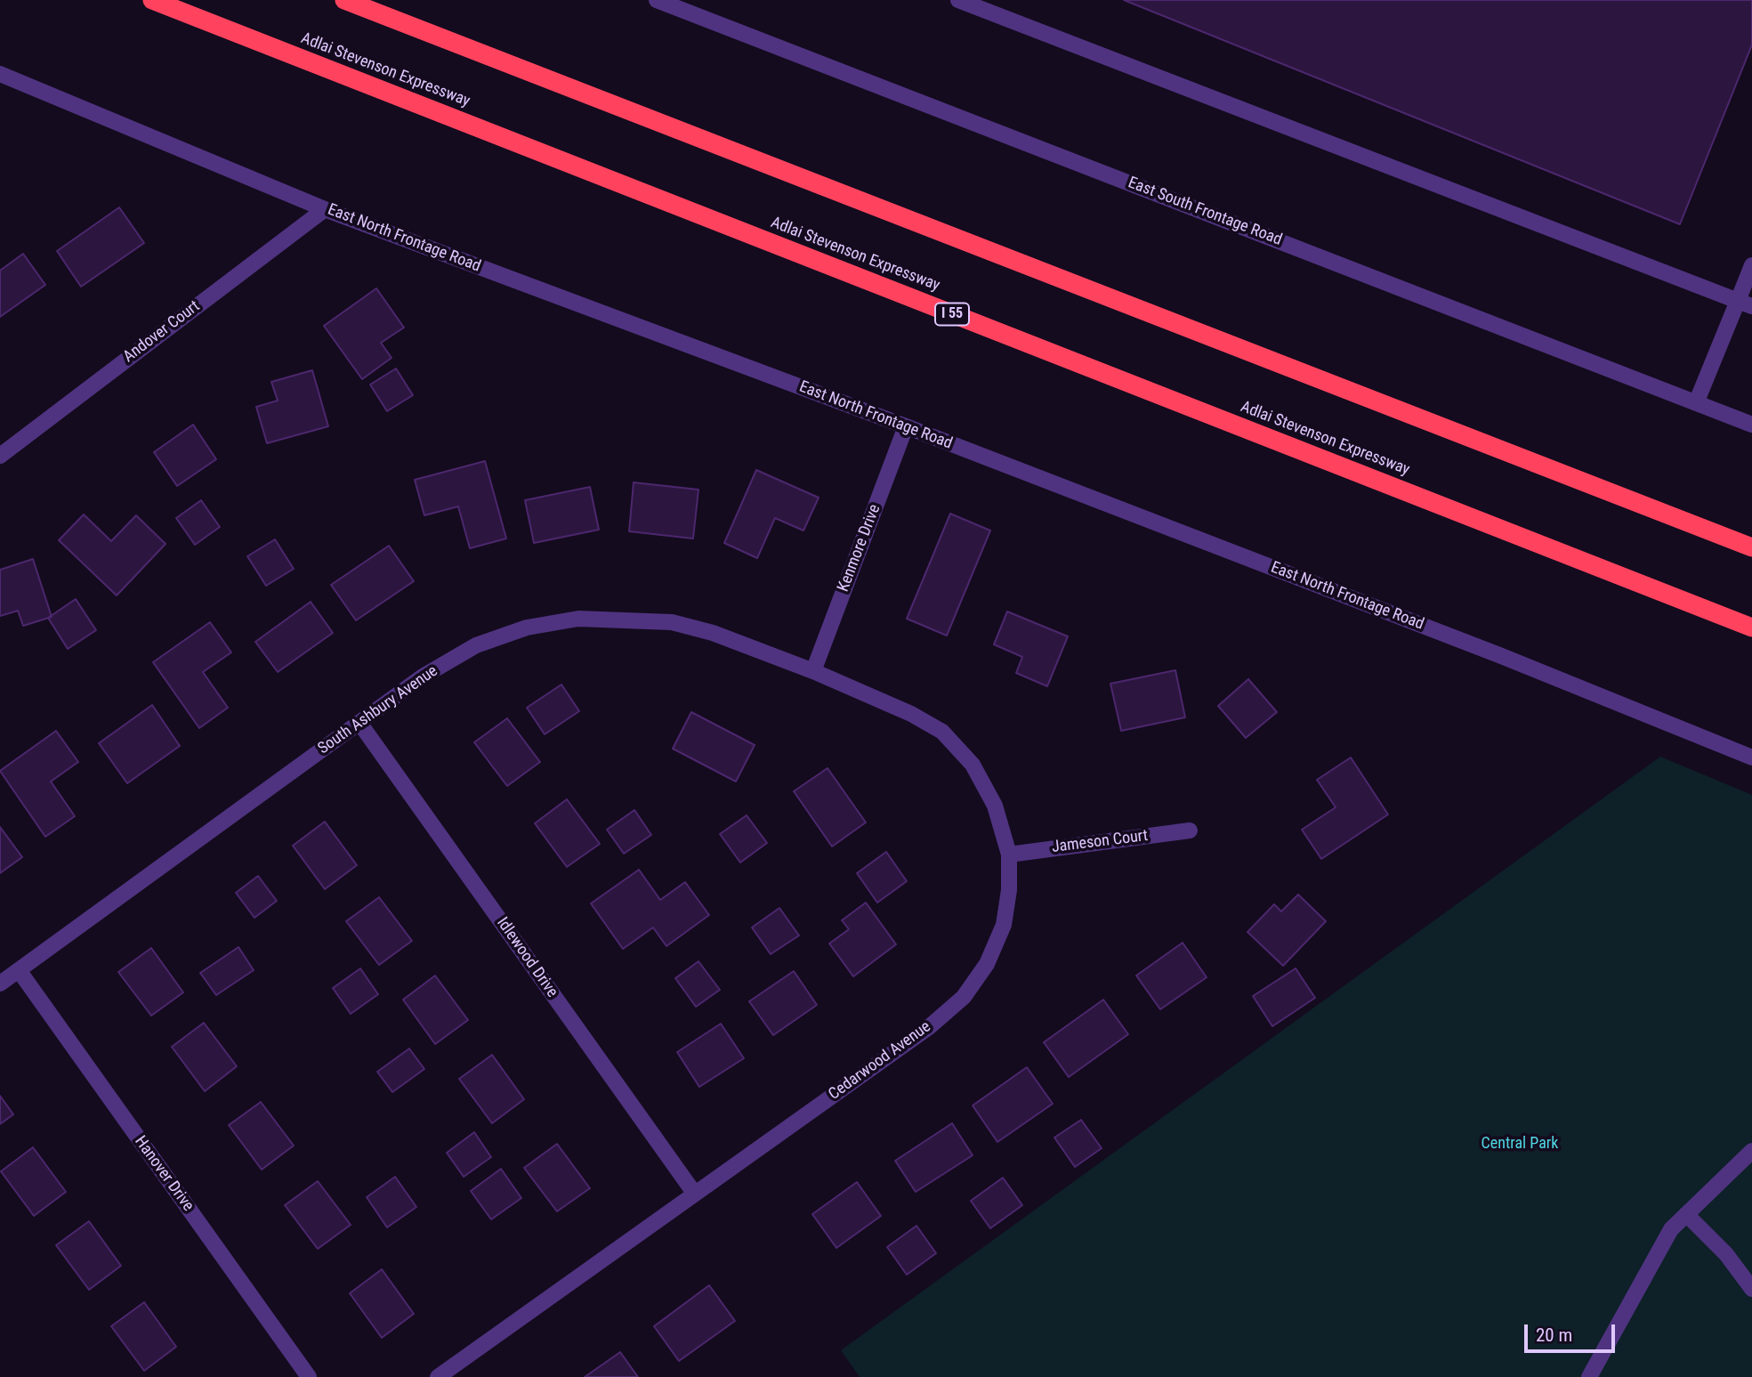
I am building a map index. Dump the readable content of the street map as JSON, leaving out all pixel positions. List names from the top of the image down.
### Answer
{
  "streets": {
    "highway": ["Adlai Stevenson Expressway", "I 55"],
    "street": [
      "East South Frontage Road",
      "East North Frontage Road",
      "Andover Court",
      "Kenmore Drive",
      "South Ashbury Avenue",
      "Jameson Court",
      "Idlewood Drive",
      "Cedarwood Avenue",
      "Hanover Drive"
    ]
  },
  "crossings": [
    ["East North Frontage Road", "Andover Court"],
    ["East North Frontage Road", "Kenmore Drive"],
    ["Kenmore Drive", "South Ashbury Avenue"],
    ["Kenmore Drive", "Cedarwood Avenue"],
    ["South Ashbury Avenue", "Idlewood Drive"],
    ["South Ashbury Avenue", "Cedarwood Avenue"],
    ["South Ashbury Avenue", "Hanover Drive"],
    ["Jameson Court", "Cedarwood Avenue"],
    ["Idlewood Drive", "Cedarwood Avenue"]
  ],
  "parks": ["Central Park"],
  "scale_bar": "20 m"
}
